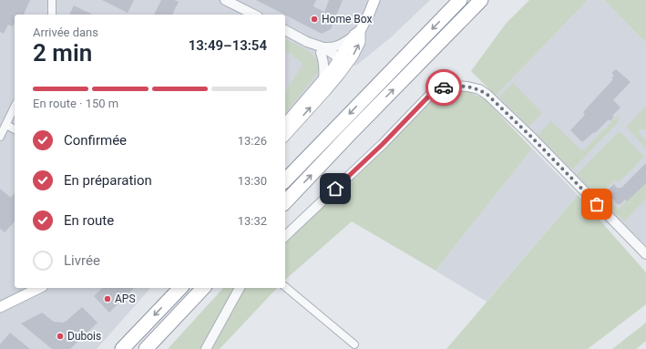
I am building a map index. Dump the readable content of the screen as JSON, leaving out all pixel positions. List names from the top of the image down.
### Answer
{
  "places": ["Home Box", "APS", "Dubois"],
  "page": {
    "heading": ["2 min", "Arrivée dans", "13:49–13:54"],
    "bar": "En route · 150 m",
    "list": [
      ["Confirmée", "13:26"],
      ["En préparation", "13:30"],
      ["En route", "13:32"],
      "Livrée"
    ]
  }
}
